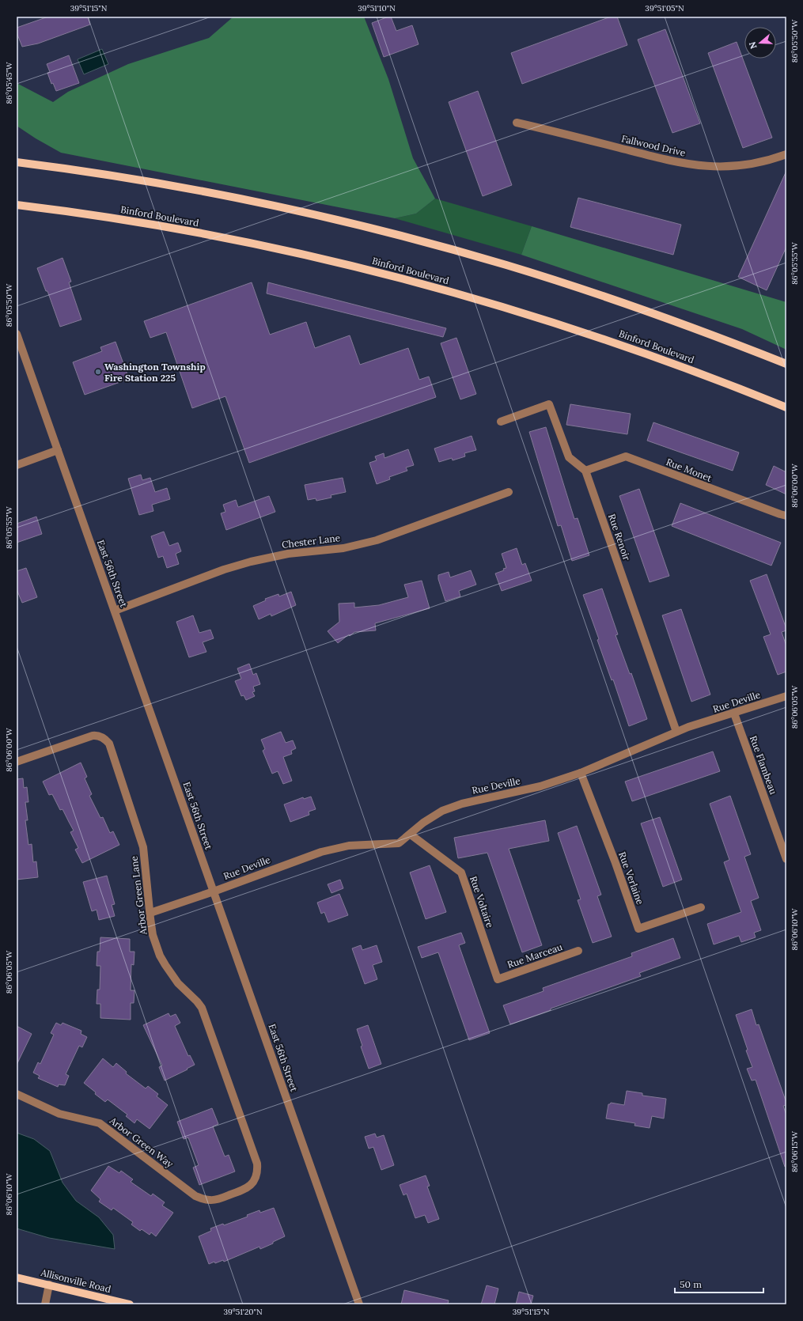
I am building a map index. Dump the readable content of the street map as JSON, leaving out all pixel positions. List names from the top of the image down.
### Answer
{
  "streets": {
    "main road": ["Binford Boulevard", "Allisonville Road"],
    "street": [
      "Fallwood Drive",
      "Rue Monet",
      "Rue Renoir",
      "Chester Lane",
      "East 56th Street",
      "Rue Deville",
      "Rue Flambeau",
      "Rue Verlaine",
      "Arbor Green Lane",
      "Rue Voltaire",
      "Rue Marceau",
      "Arbor Green Way"
    ]
  },
  "crossings": [
    ["Rue Monet", "Rue Renoir"],
    ["Rue Renoir", "Rue Deville"],
    ["Chester Lane", "East 56th Street"],
    ["East 56th Street", "Rue Deville"],
    ["Rue Deville", "Rue Flambeau"],
    ["Rue Deville", "Rue Verlaine"],
    ["Rue Deville", "Arbor Green Lane"],
    ["Rue Deville", "Rue Voltaire"],
    ["Arbor Green Lane", "Arbor Green Way"],
    ["Rue Voltaire", "Rue Marceau"]
  ],
  "places": ["Washington Township Fire Station 225"],
  "scale_bar": "50 m",
  "north": "left",
  "coordinates": [
    "39°51'15\"N",
    "39°51'10\"N",
    "39°51'05\"N",
    "86°05'50\"W",
    "86°05'45\"W",
    "86°05'55\"W",
    "86°06'00\"W",
    "86°06'05\"W",
    "86°06'10\"W",
    "86°06'15\"W",
    "39°51'20\"N"
  ]
}
